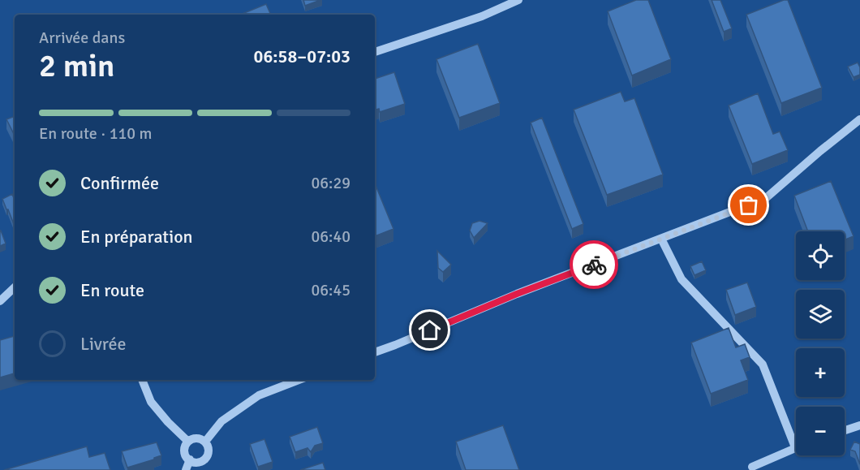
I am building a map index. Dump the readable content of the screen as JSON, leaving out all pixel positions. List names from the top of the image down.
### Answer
{
  "page": {
    "heading": ["2 min", "Arrivée dans", "06:58–07:03"],
    "bar": "En route · 110 m",
    "list": [
      ["Confirmée", "06:29"],
      ["En préparation", "06:40"],
      ["En route", "06:45"],
      "Livrée"
    ],
    "map_buttons": ["+", "−"]
  }
}
